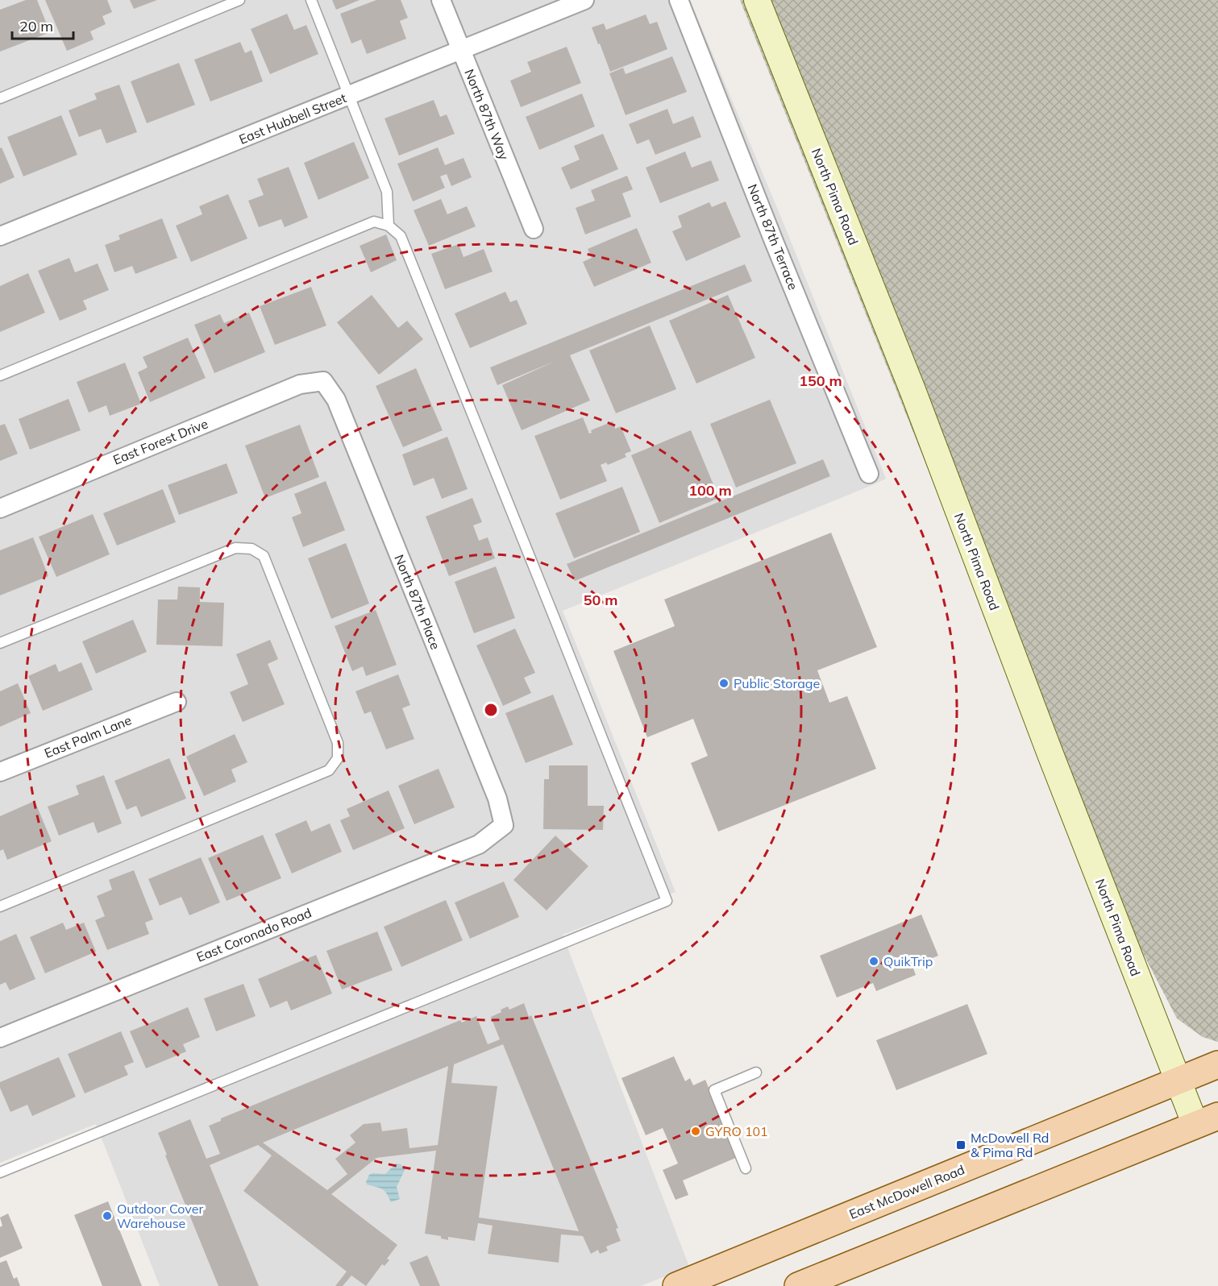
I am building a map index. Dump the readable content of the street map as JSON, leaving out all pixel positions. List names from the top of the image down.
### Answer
{
  "streets": {
    "main road": ["North Pima Road", "East McDowell Road"],
    "street": [
      "North 87th Way",
      "East Hubbell Street",
      "North 87th Terrace",
      "East Forest Drive",
      "North 87th Place",
      "East Palm Lane",
      "East Coronado Road"
    ]
  },
  "crossings": [
    ["North 87th Way", "East Hubbell Street"],
    ["North Pima Road", "East McDowell Road"],
    ["East Forest Drive", "North 87th Place"],
    ["North 87th Place", "East Coronado Road"]
  ],
  "places": {
    "other": [
      "Public Storage",
      "QuikTrip",
      "GYRO 101",
      "Outdoor Cover Warehouse"
    ],
    "transit": ["McDowell Rd & Pima Rd"]
  },
  "scale_bar": "20 m",
  "rings": ["150 m", "100 m", "50 m"]
}
